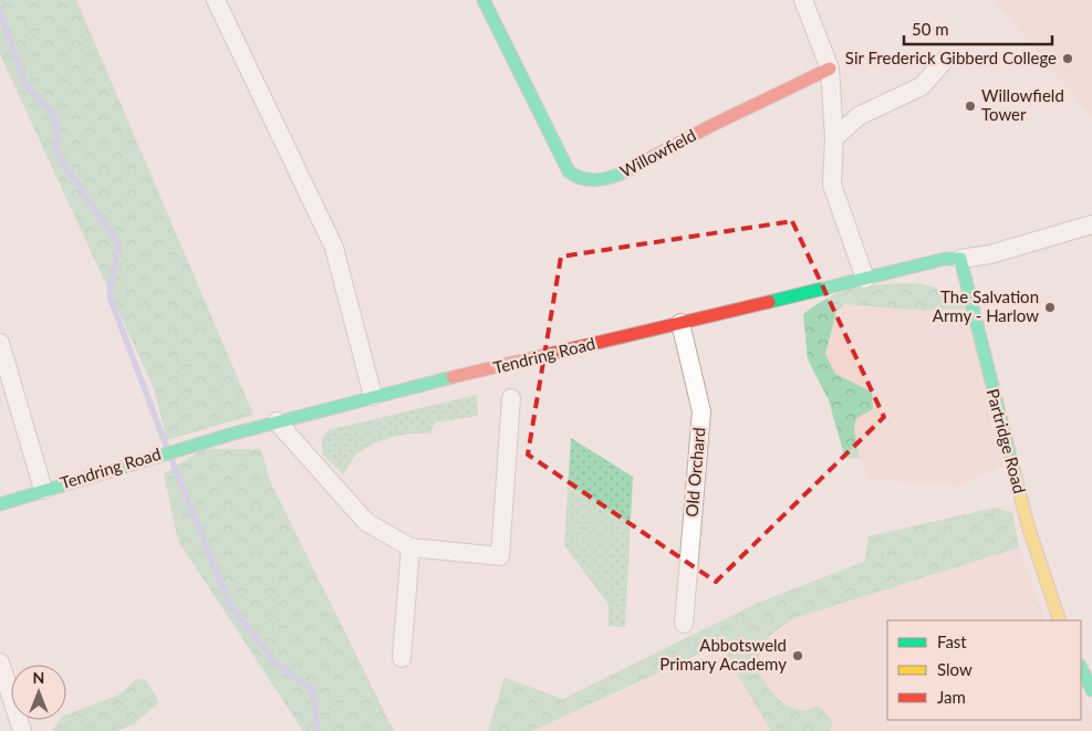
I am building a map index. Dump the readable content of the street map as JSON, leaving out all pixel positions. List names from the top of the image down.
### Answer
{
  "streets": {
    "street": [
      "Willowfield",
      "Tendring Road",
      "Partridge Road",
      "Old Orchard"
    ]
  },
  "crossings": [
    ["Tendring Road", "Partridge Road"],
    ["Tendring Road", "Old Orchard"]
  ],
  "places": [
    "Sir Frederick Gibberd College",
    "Willowfield Tower",
    "The Salvation Army - Harlow",
    "Abbotsweld Primary Academy"
  ],
  "legend": ["Fast", "Slow", "Jam"],
  "scale_bar": "50 m",
  "north": "top"
}
